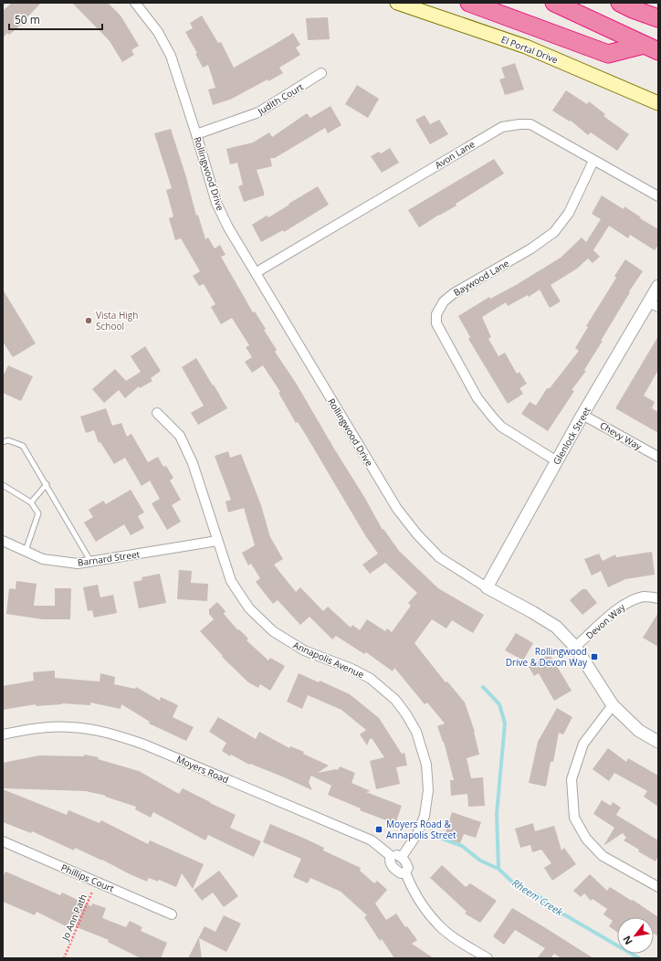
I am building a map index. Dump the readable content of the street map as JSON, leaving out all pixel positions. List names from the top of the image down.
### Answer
{
  "streets": {
    "main road": ["El Portal Drive"],
    "street": [
      "Judith Court",
      "Avon Lane",
      "Rollingwood Drive",
      "Baywood Lane",
      "Glenlock Street",
      "Chevy Way",
      "Barnard Street",
      "Devon Way",
      "Annapolis Avenue",
      "Moyers Road",
      "Phillips Court"
    ],
    "path": ["Jo Ann Path"]
  },
  "crossings": [
    ["Judith Court", "Rollingwood Drive"],
    ["Avon Lane", "Rollingwood Drive"],
    ["Avon Lane", "Baywood Lane"],
    ["Rollingwood Drive", "Glenlock Street"],
    ["Rollingwood Drive", "Devon Way"],
    ["Baywood Lane", "Glenlock Street"],
    ["Glenlock Street", "Chevy Way"],
    ["Barnard Street", "Annapolis Avenue"],
    ["Annapolis Avenue", "Moyers Road"],
    ["Phillips Court", "Jo Ann Path"]
  ],
  "water": ["Rheem Creek"],
  "places": {
    "other": ["Vista High School"],
    "transit": ["Rollingwood Drive & Devon Way", "Moyers Road & Annapolis Street"]
  },
  "scale_bar": "50 m",
  "north": "bottom left"
}
